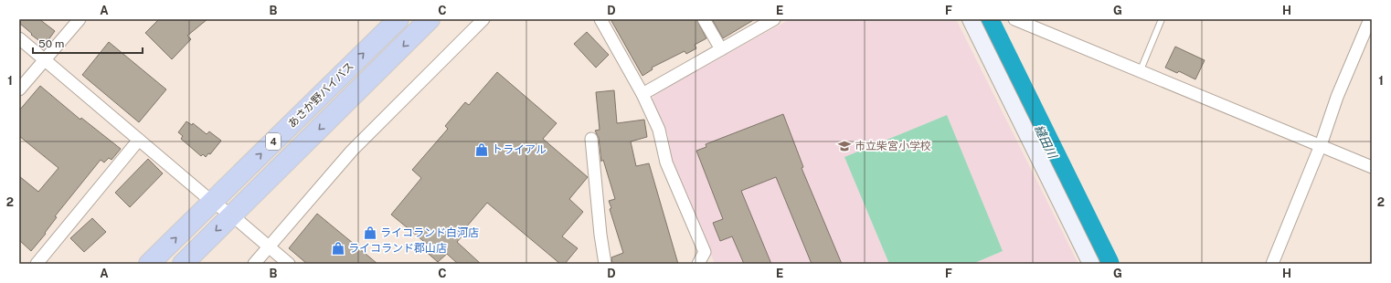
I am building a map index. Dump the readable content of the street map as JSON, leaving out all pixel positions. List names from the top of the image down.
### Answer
{
  "streets": {
    "highway": ["あさか野バイパス", "4"]
  },
  "water": ["縫田川"],
  "places": {
    "school or university": ["市立柴宮小学校"],
    "shop": ["トライアル", "ライコランド白河店", "ライコランド郡山店"]
  },
  "scale_bar": "50 m",
  "grid": {
    "columns": [
      "A",
      "B",
      "C",
      "D",
      "E",
      "F",
      "G",
      "H"
    ],
    "rows": ["1", "2"]
  }
}
